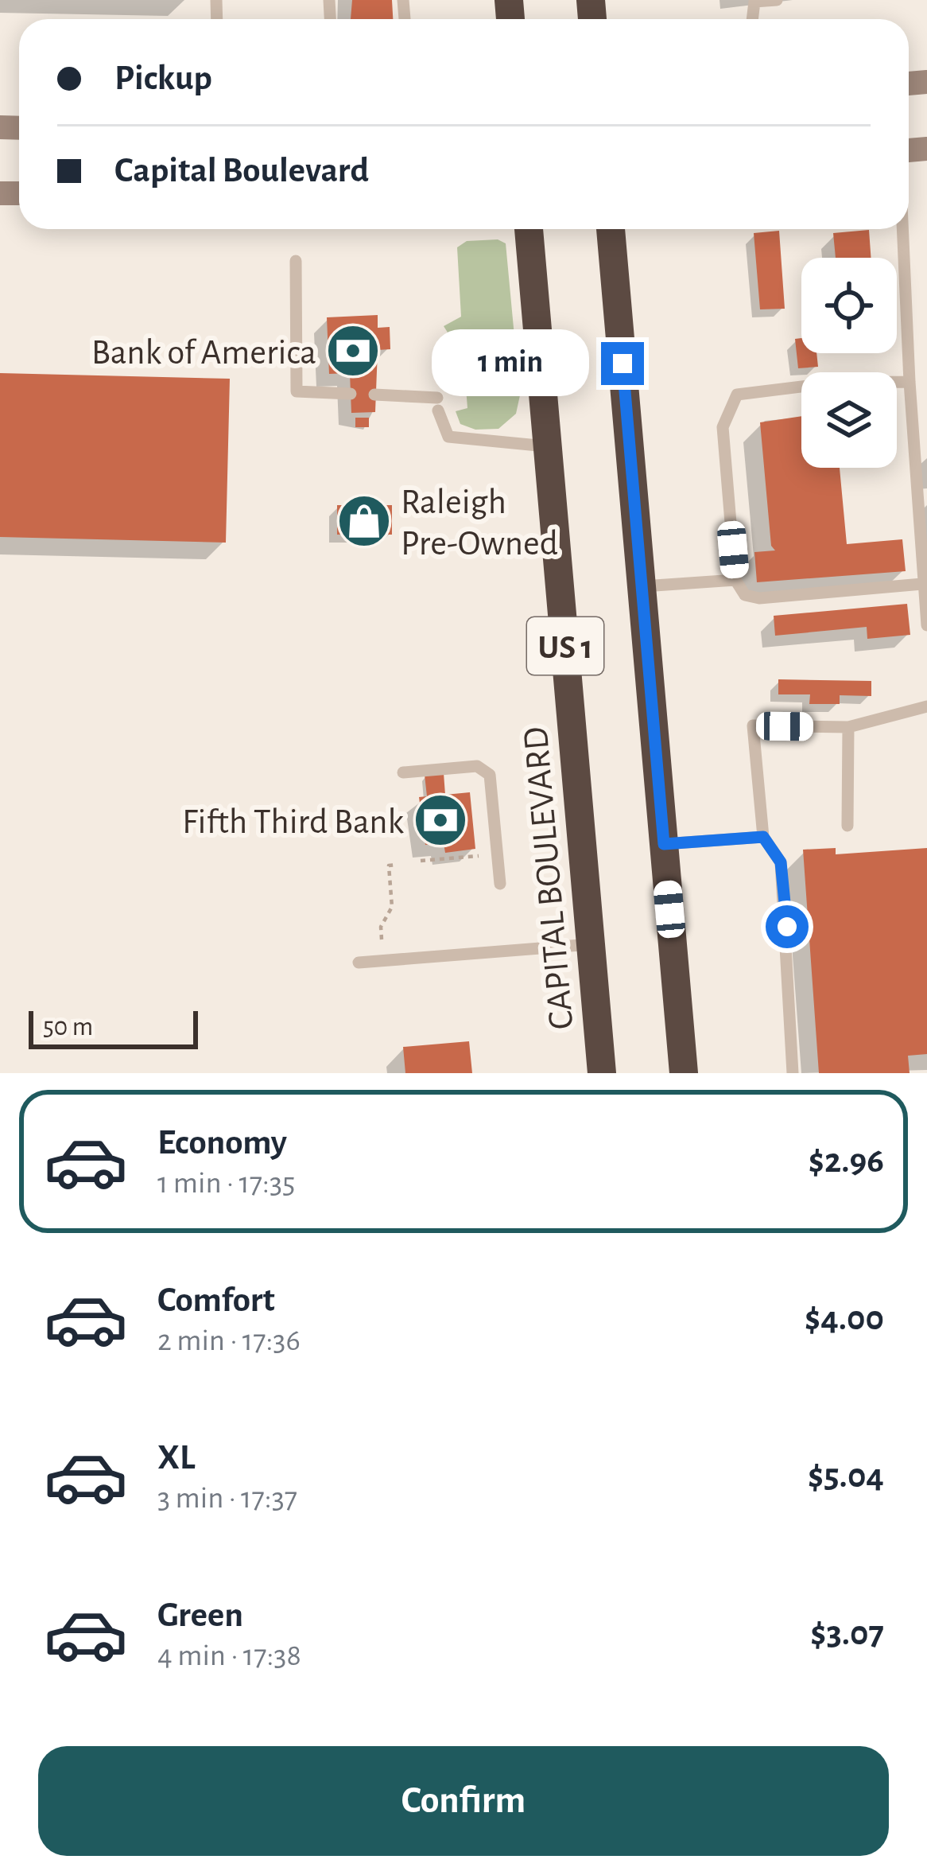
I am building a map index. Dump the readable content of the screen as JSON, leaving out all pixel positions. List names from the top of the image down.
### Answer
{
  "streets": {
    "highway": ["US 1", "CAPITAL BOULEVARD"]
  },
  "places": {
    "bank": ["Bank of America", "Fifth Third Bank"],
    "shop": ["Raleigh Pre-Owned"]
  },
  "scale_bar": "50 m",
  "page": {
    "banner": ["Pickup", "Capital Boulevard"],
    "bubble": "1 min",
    "scale": "50 m",
    "list": [
      {
        "name": "Economy",
        "note": "1 min · 17:35",
        "value": "$2.96"
      },
      {
        "name": "Comfort",
        "note": "2 min · 17:36",
        "value": "$4.00"
      },
      {
        "name": "XL",
        "note": "3 min · 17:37",
        "value": "$5.04"
      },
      {
        "name": "Green",
        "note": "4 min · 17:38",
        "value": "$3.07"
      }
    ],
    "buttons": "Confirm"
  }
}
